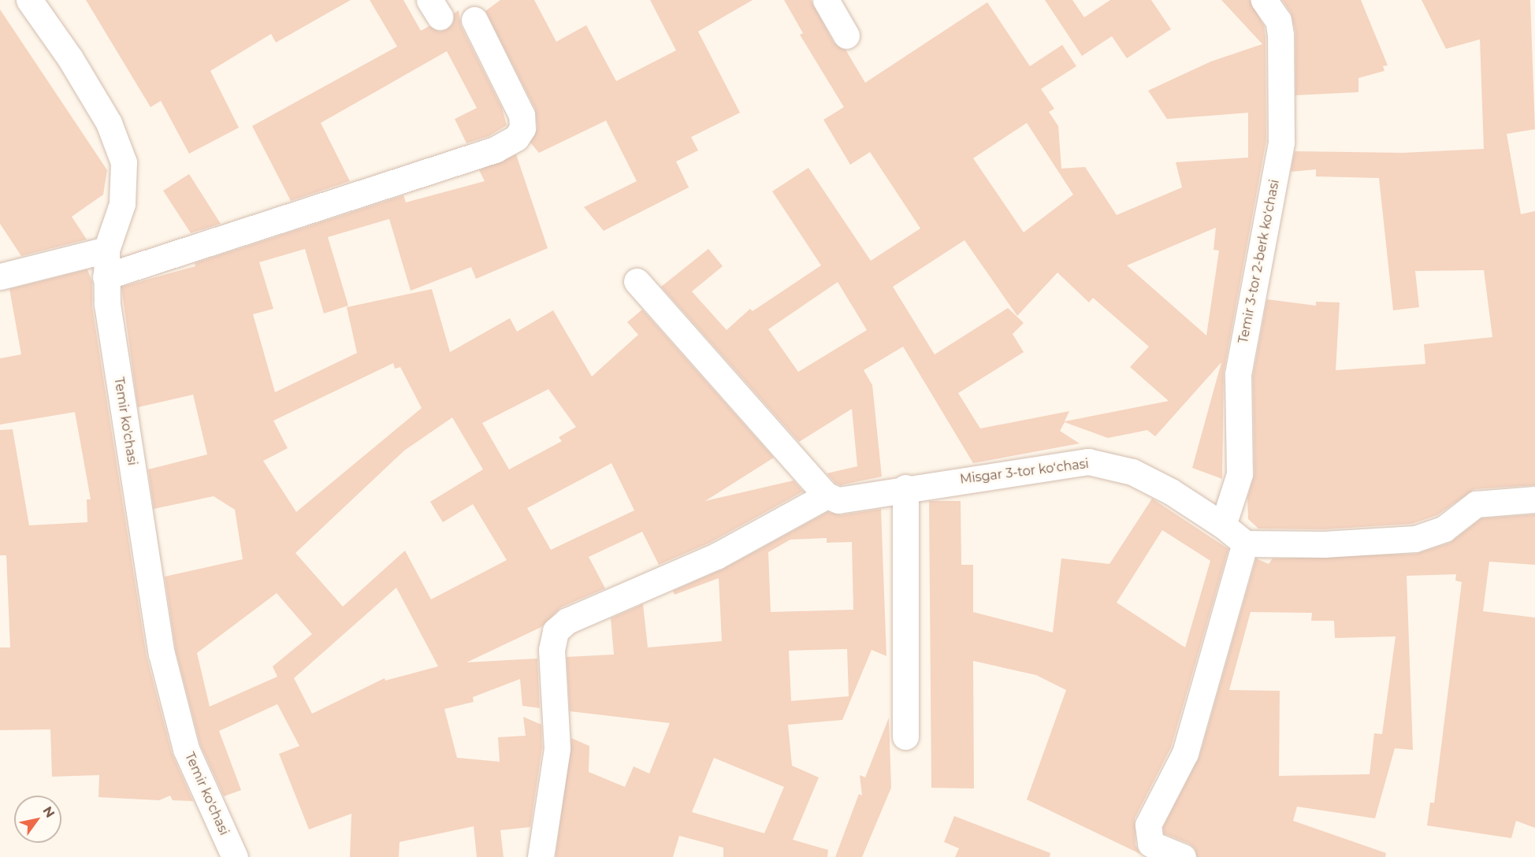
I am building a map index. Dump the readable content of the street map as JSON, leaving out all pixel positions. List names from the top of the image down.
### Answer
{
  "streets": {
    "street": ["Temir 3-tor 2-berk koʻchasi", "Temir ko'chasi", "Misgar 3-tor koʻchasi"]
  },
  "crossings": [
    ["Temir 3-tor 2-berk koʻchasi", "Misgar 3-tor koʻchasi"]
  ],
  "north": "top right"
}
